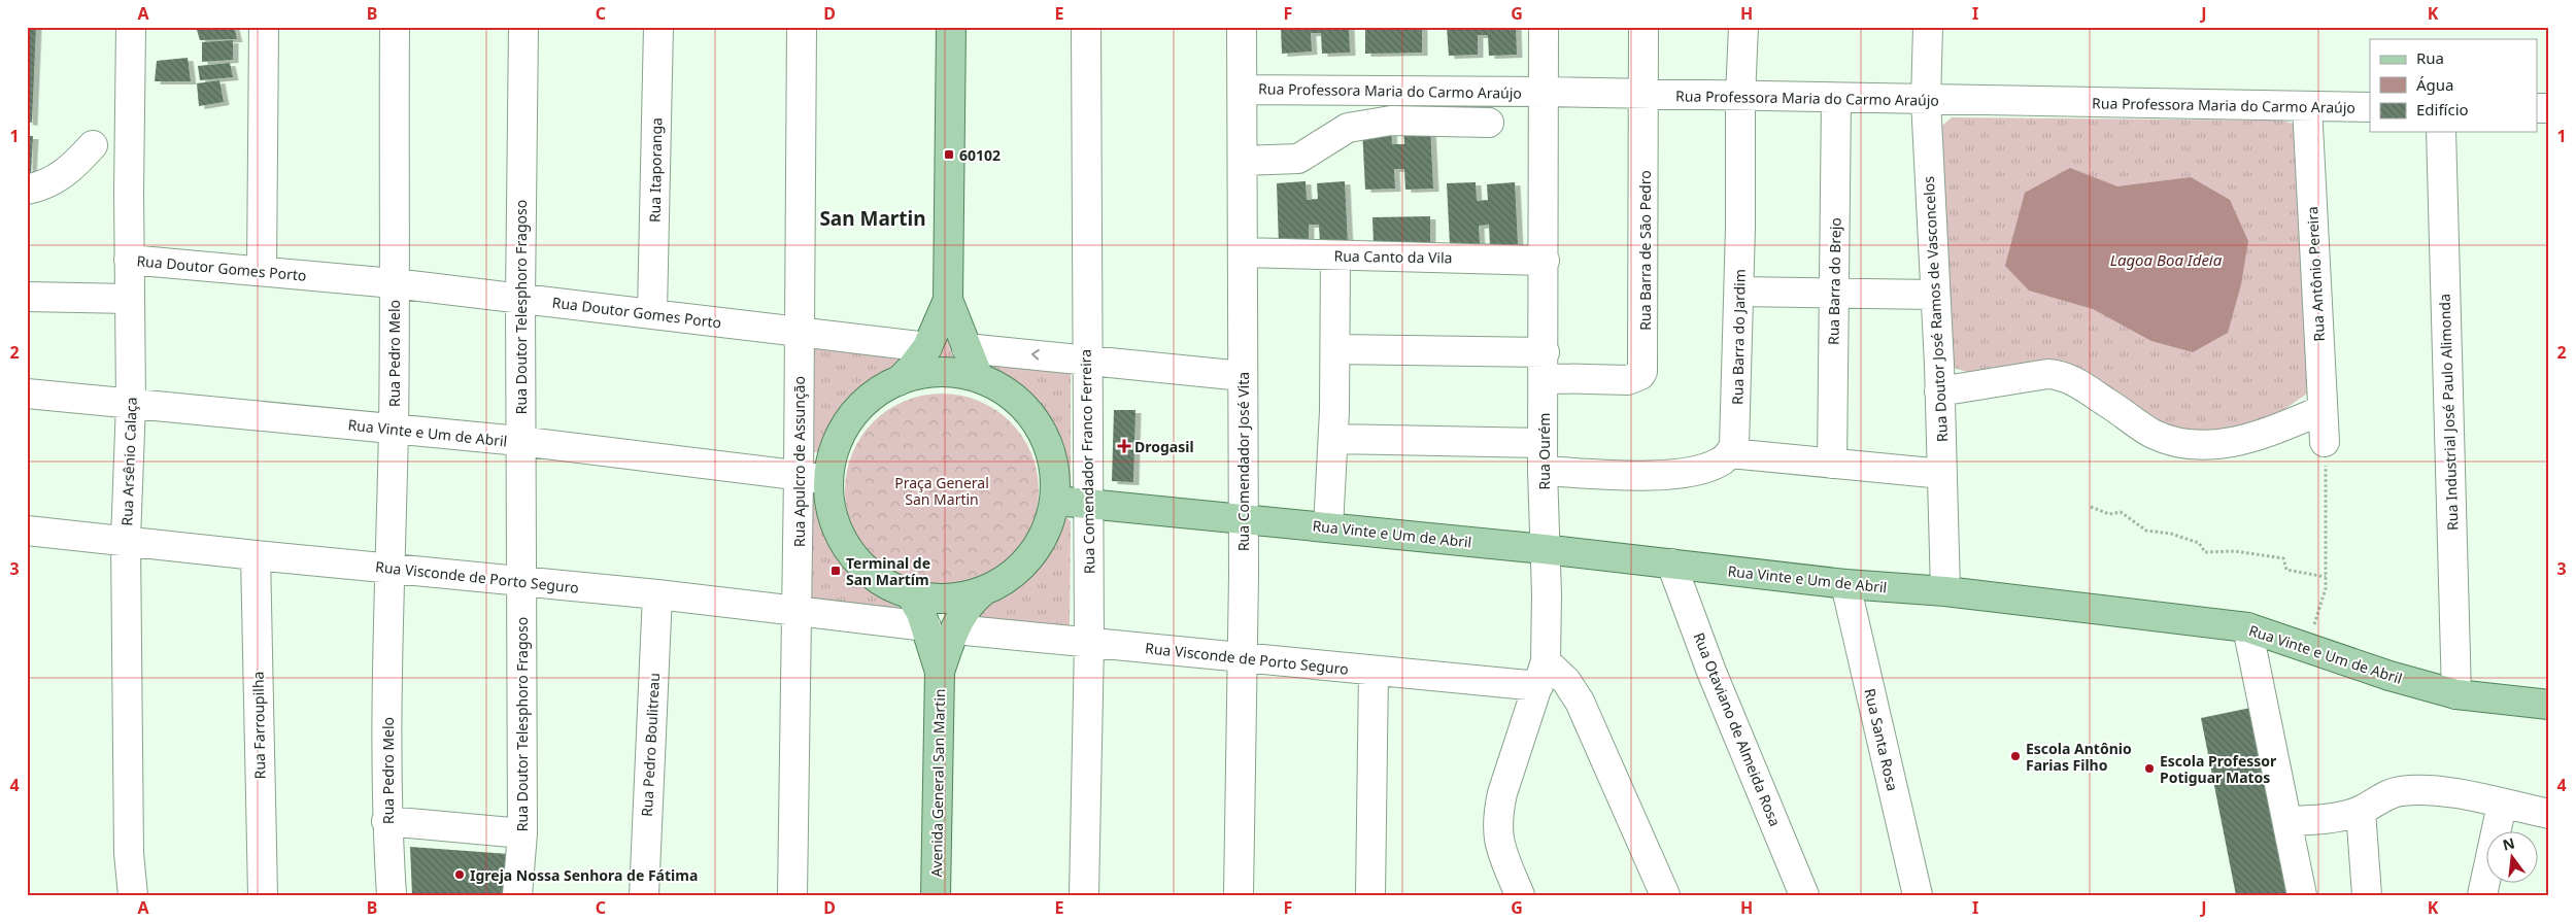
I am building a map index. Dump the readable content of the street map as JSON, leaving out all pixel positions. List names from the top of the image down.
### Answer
{
  "streets": {
    "main road": ["Rua Vinte e Um de Abril", "Avenida General San Martin"],
    "street": [
      "Rua Professora Maria do Carmo Araújo",
      "Rua Itaporanga",
      "Rua Barra de São Pedro",
      "Rua Canto da Vila",
      "Rua Doutor Gomes Porto",
      "Rua Antônio Pereira",
      "Rua Barra do Brejo",
      "Rua Doutor Telesphoro Fragoso",
      "Rua Doutor José Ramos de Vasconcelos",
      "Rua Barra do Jardim",
      "Rua Pedro Melo",
      "Rua Industrial José Paulo Alimonda",
      "Rua Ourém",
      "Rua Arsênio Calaça",
      "Rua Apulcro de Assunção",
      "Rua Comendador Franco Ferreira",
      "Rua Comendador José Vita",
      "Rua Visconde de Porto Seguro",
      "Rua Farroupilha",
      "Rua Otaviano de Almeida Rosa",
      "Rua Santa Rosa",
      "Rua Pedro Boulitreau"
    ]
  },
  "crossings": [
    ["Rua Professora Maria do Carmo Araújo", "Rua Barra de São Pedro"],
    ["Rua Professora Maria do Carmo Araújo", "Rua Antônio Pereira"],
    ["Rua Professora Maria do Carmo Araújo", "Rua Barra do Brejo"],
    ["Rua Professora Maria do Carmo Araújo", "Rua Doutor José Ramos de Vasconcelos"],
    ["Rua Professora Maria do Carmo Araújo", "Rua Barra do Jardim"],
    ["Rua Professora Maria do Carmo Araújo", "Rua Ourém"],
    ["Rua Professora Maria do Carmo Araújo", "Rua Comendador José Vita"],
    ["Rua Itaporanga", "Rua Doutor Gomes Porto"],
    ["Rua Barra de São Pedro", "Rua Ourém"],
    ["Rua Canto da Vila", "Rua Ourém"],
    ["Rua Canto da Vila", "Rua Comendador José Vita"],
    ["Rua Doutor Gomes Porto", "Rua Doutor Telesphoro Fragoso"],
    ["Rua Doutor Gomes Porto", "Rua Pedro Melo"],
    ["Rua Doutor Gomes Porto", "Rua Arsênio Calaça"],
    ["Rua Doutor Gomes Porto", "Rua Apulcro de Assunção"],
    ["Rua Antônio Pereira", "Rua Doutor José Ramos de Vasconcelos"],
    ["Rua Doutor Telesphoro Fragoso", "Rua Vinte e Um de Abril"],
    ["Rua Doutor Telesphoro Fragoso", "Rua Visconde de Porto Seguro"],
    ["Rua Doutor José Ramos de Vasconcelos", "Rua Vinte e Um de Abril"],
    ["Rua Pedro Melo", "Rua Vinte e Um de Abril"],
    ["Rua Pedro Melo", "Rua Visconde de Porto Seguro"],
    ["Rua Industrial José Paulo Alimonda", "Rua Vinte e Um de Abril"],
    ["Rua Vinte e Um de Abril", "Rua Ourém"],
    ["Rua Vinte e Um de Abril", "Rua Arsênio Calaça"],
    ["Rua Vinte e Um de Abril", "Rua Apulcro de Assunção"],
    ["Rua Vinte e Um de Abril", "Rua Comendador Franco Ferreira"],
    ["Rua Vinte e Um de Abril", "Rua Comendador José Vita"],
    ["Rua Vinte e Um de Abril", "Rua Otaviano de Almeida Rosa"],
    ["Rua Vinte e Um de Abril", "Rua Santa Rosa"],
    ["Rua Ourém", "Rua Visconde de Porto Seguro"],
    ["Rua Arsênio Calaça", "Rua Visconde de Porto Seguro"],
    ["Rua Apulcro de Assunção", "Rua Visconde de Porto Seguro"],
    ["Rua Comendador Franco Ferreira", "Rua Visconde de Porto Seguro"],
    ["Rua Comendador José Vita", "Rua Visconde de Porto Seguro"],
    ["Rua Visconde de Porto Seguro", "Rua Farroupilha"],
    ["Rua Visconde de Porto Seguro", "Rua Pedro Boulitreau"],
    ["Rua Visconde de Porto Seguro", "Avenida General San Martin"]
  ],
  "districts": ["San Martin"],
  "water": ["Lagoa Boa Ideia"],
  "parks": ["Praça General San Martin"],
  "places": {
    "transit": ["60102", "Terminal de San Martím"],
    "health": ["Drogasil"],
    "other": ["Escola Antônio Farias Filho", "Escola Professor Potiguar Matos", "Igreja Nossa Senhora de Fátima"]
  },
  "legend": ["Rua", "Água", "Edifício"],
  "north": "top",
  "grid": {
    "columns": [
      "A",
      "B",
      "C",
      "D",
      "E",
      "F",
      "G",
      "H",
      "I",
      "J",
      "K"
    ],
    "rows": [
      "1",
      "2",
      "3",
      "4"
    ]
  }
}
